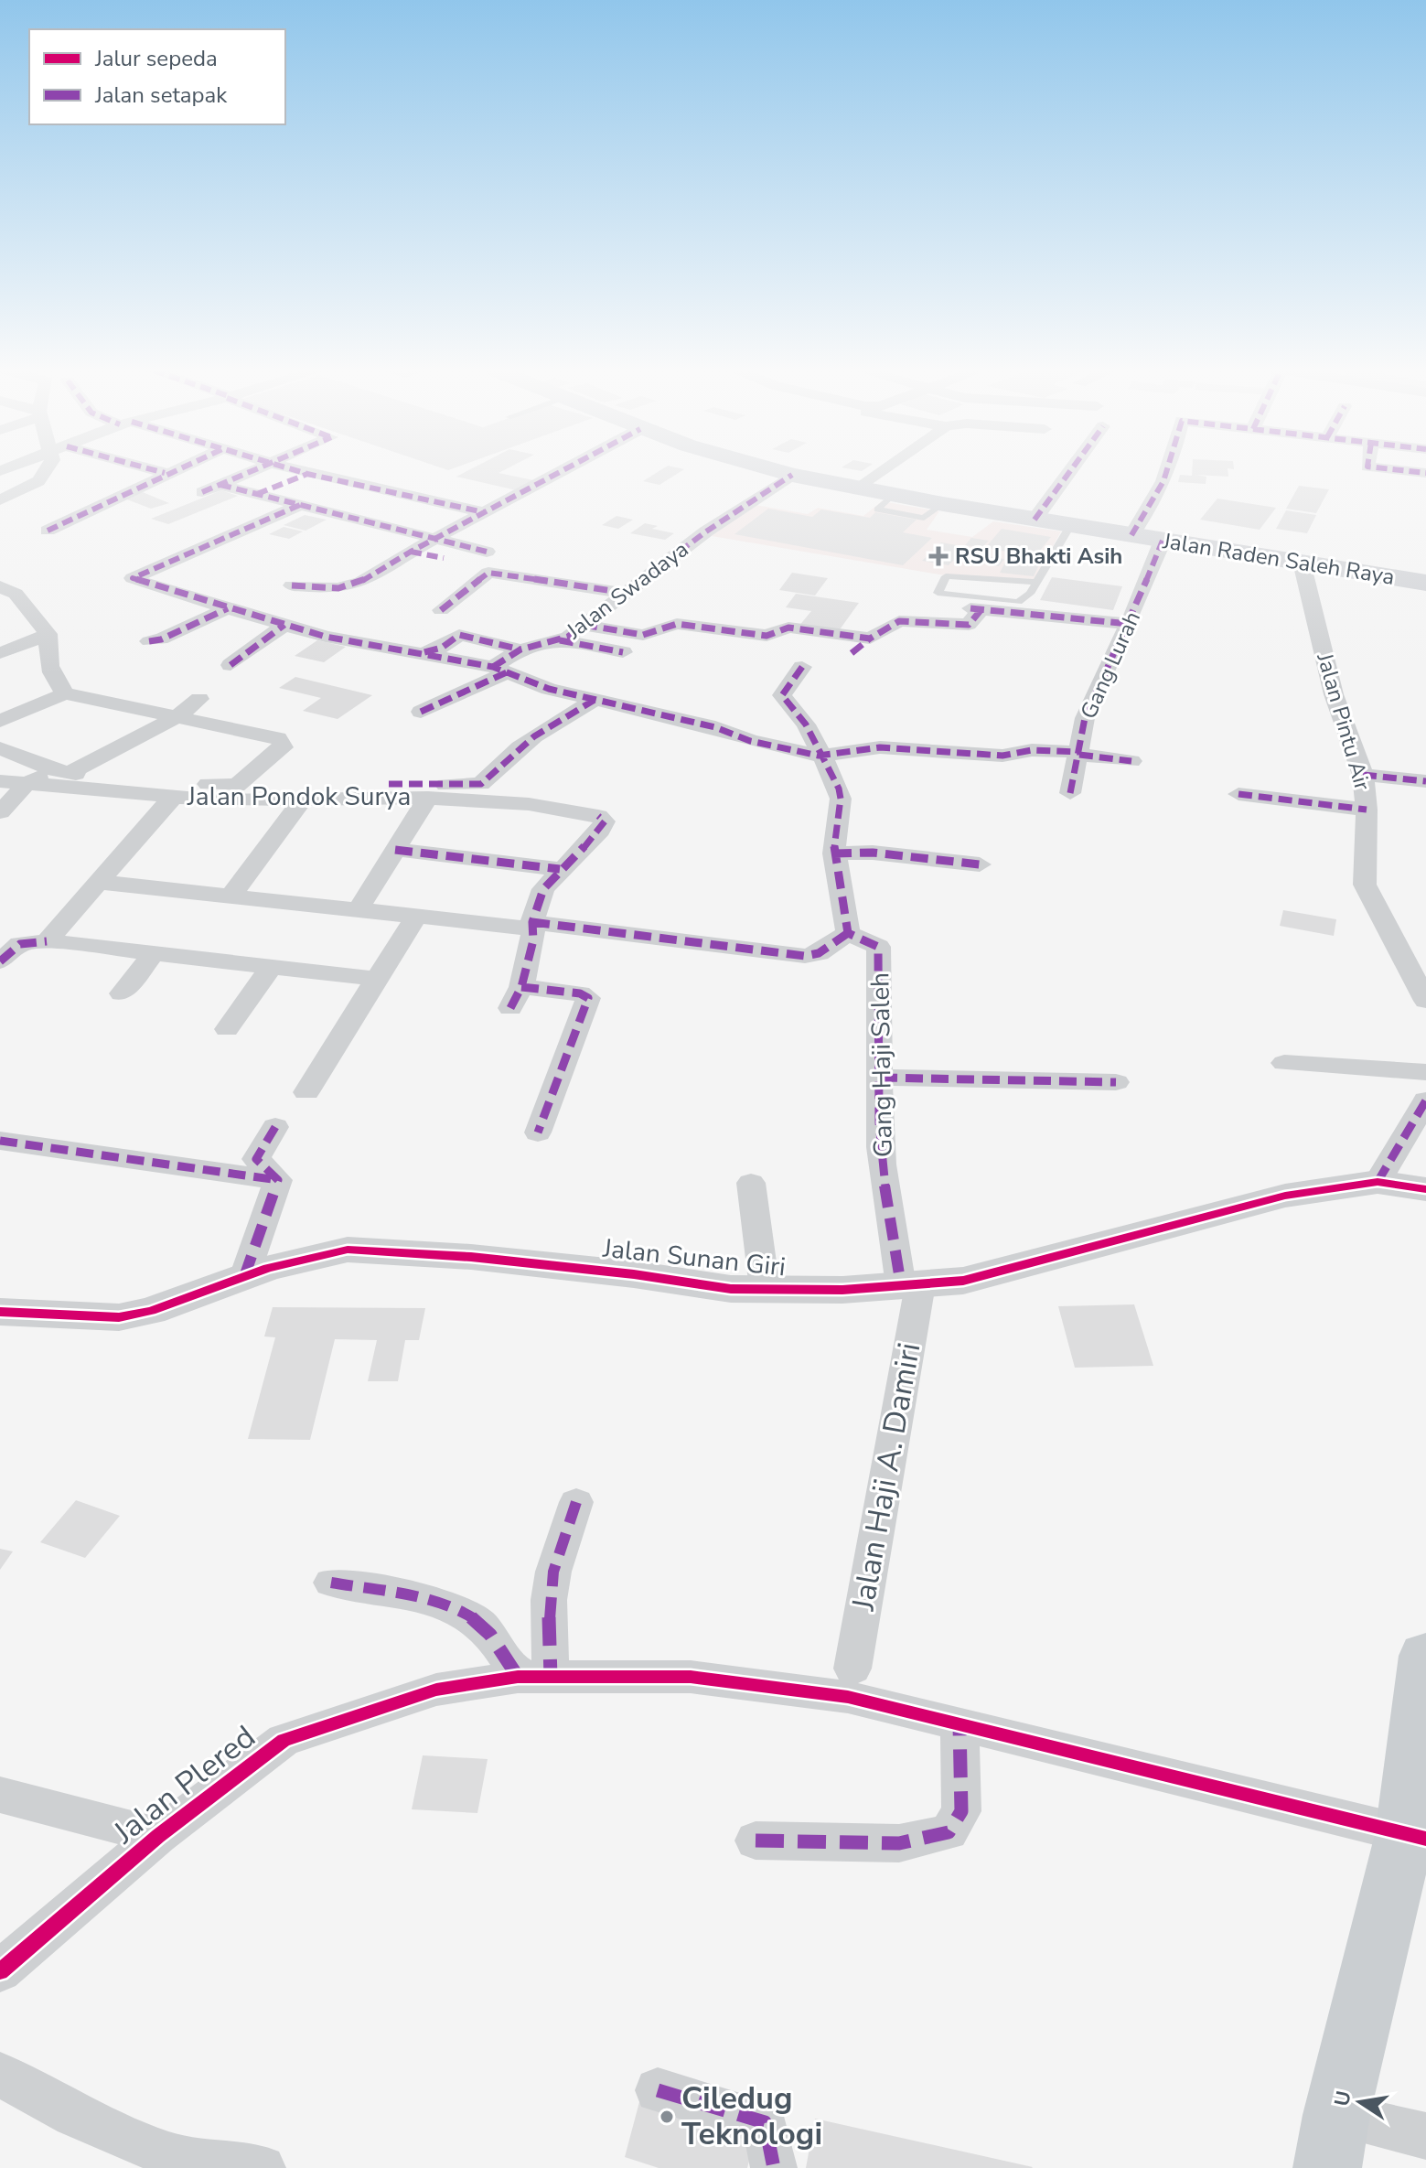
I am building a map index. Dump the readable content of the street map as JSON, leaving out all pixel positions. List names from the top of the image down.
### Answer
{
  "streets": {
    "main road": ["Jalan Raden Saleh Raya"],
    "street": [
      "Jalan Swadaya",
      "Gang Lurah",
      "Jalan Pintu Air",
      "Jalan Pondok Surya",
      "Gang Haji Saleh",
      "Jalan Sunan Giri",
      "Jalan Haji A. Damiri",
      "Jalan Plered"
    ]
  },
  "crossings": [
    ["Jalan Raden Saleh Raya", "Jalan Swadaya"],
    ["Jalan Raden Saleh Raya", "Gang Lurah"],
    ["Jalan Raden Saleh Raya", "Jalan Pintu Air"],
    ["Gang Haji Saleh", "Jalan Sunan Giri"],
    ["Gang Haji Saleh", "Jalan Haji A. Damiri"],
    ["Jalan Sunan Giri", "Jalan Haji A. Damiri"]
  ],
  "places": {
    "health": ["RSU Bhakti Asih"],
    "other": ["Ciledug Teknologi"]
  },
  "legend": ["Jalur sepeda", "Jalan setapak"],
  "north": "left"
}
